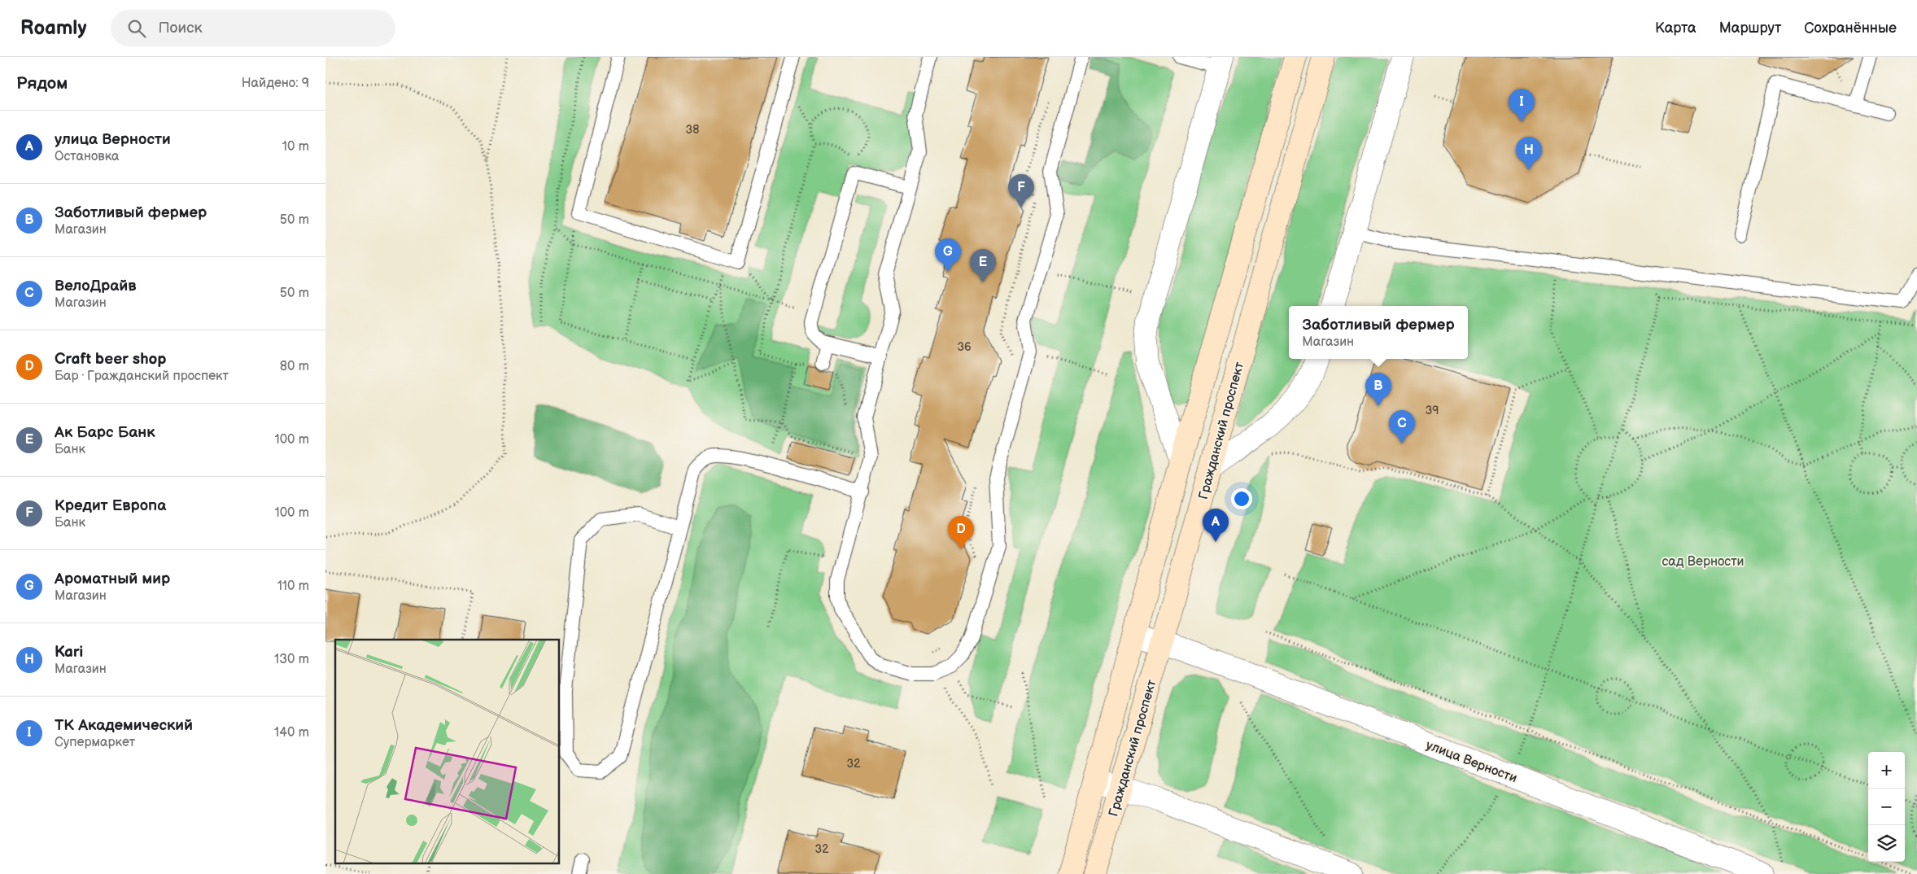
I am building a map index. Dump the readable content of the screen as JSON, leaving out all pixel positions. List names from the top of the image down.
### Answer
{
  "streets": {
    "main road": ["Гражданский проспект"],
    "street": ["улица Верности"]
  },
  "crossings": [
    ["Гражданский проспект", "улица Верности"]
  ],
  "parks": ["сад Верности"],
  "house_numbers": [
    "38",
    "36",
    "39",
    "32",
    "32"
  ],
  "page": {
    "header": "Roamly",
    "search": "Поиск",
    "nav": ["Карта", "Маршрут", "Сохранённые"],
    "heading": ["Рядом", "Найдено: 9"],
    "pins": [
      "I",
      "H",
      "F",
      "G",
      "E",
      "B",
      "C",
      "A",
      "D"
    ],
    "list": [
      {
        "mark": "A",
        "name": "улица Верности",
        "note": "Остановка",
        "value": "10 m"
      },
      {
        "mark": "B",
        "name": "Заботливый фермер",
        "note": "Магазин",
        "value": "50 m"
      },
      {
        "mark": "C",
        "name": "ВелоДрайв",
        "note": "Магазин",
        "value": "50 m"
      },
      {
        "mark": "D",
        "name": "Craft beer shop",
        "note": "Бар · Гражданский проспект",
        "value": "80 m"
      },
      {
        "mark": "E",
        "name": "Ак Барс Банк",
        "note": "Банк",
        "value": "100 m"
      },
      {
        "mark": "F",
        "name": "Кредит Европа",
        "note": "Банк",
        "value": "100 m"
      },
      {
        "mark": "G",
        "name": "Ароматный мир",
        "note": "Магазин",
        "value": "110 m"
      },
      {
        "mark": "H",
        "name": "Kari",
        "note": "Магазин",
        "value": "130 m"
      },
      {
        "mark": "I",
        "name": "ТК Академический",
        "note": "Супермаркет",
        "value": "140 m"
      }
    ],
    "popup": ["Заботливый фермер", "Магазин"],
    "map_buttons": ["+", "−"]
  }
}
